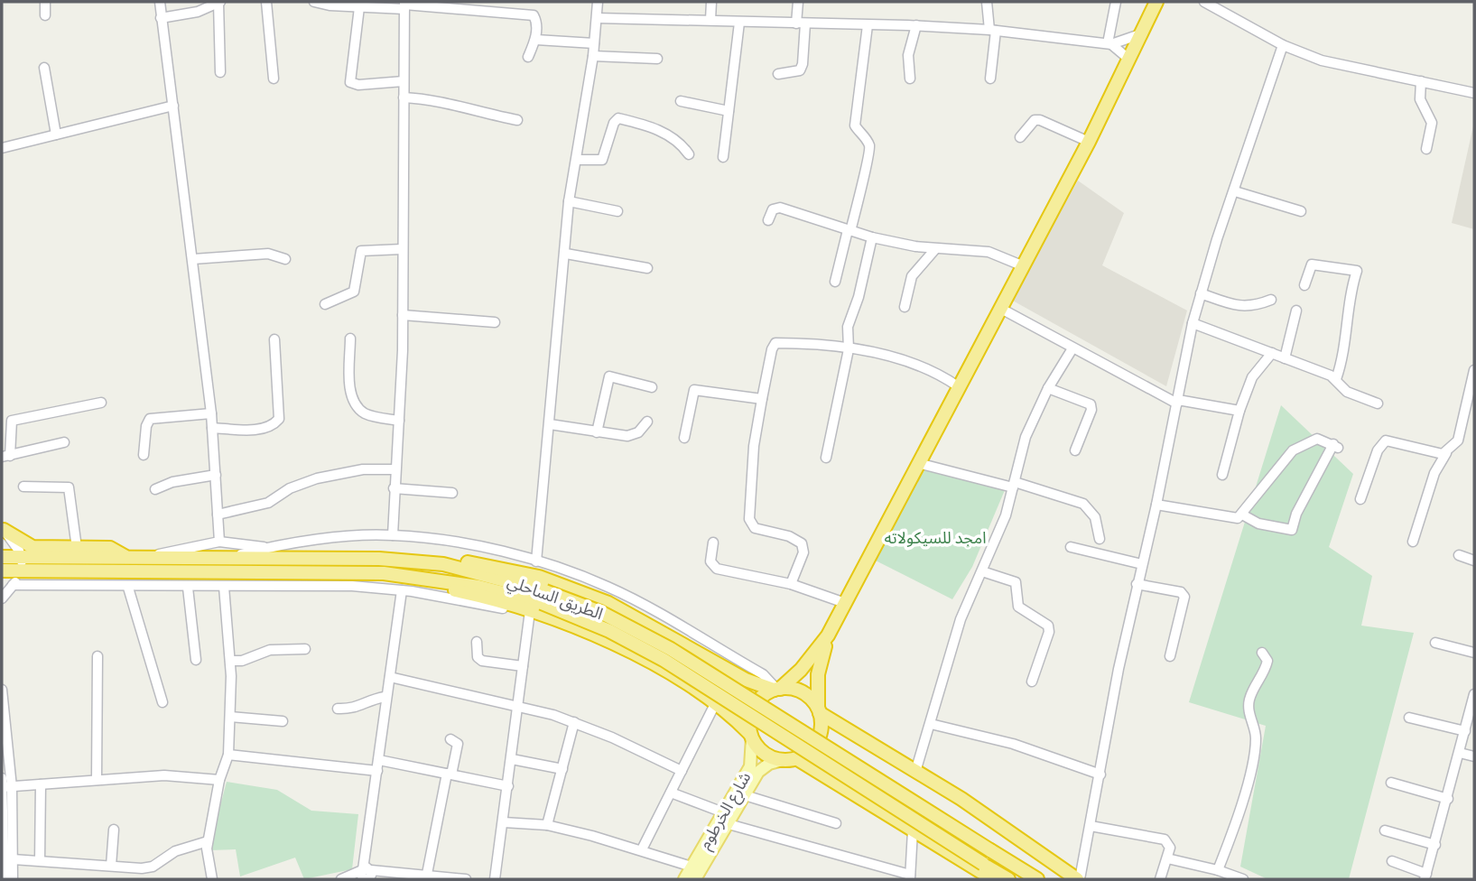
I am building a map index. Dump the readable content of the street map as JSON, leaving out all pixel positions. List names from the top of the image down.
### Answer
{
  "streets": {
    "highway": ["الطريق الساحلي"],
    "main road": ["شارع الخرطوم"]
  },
  "parks": ["امجد للسيكولاته"]
}
